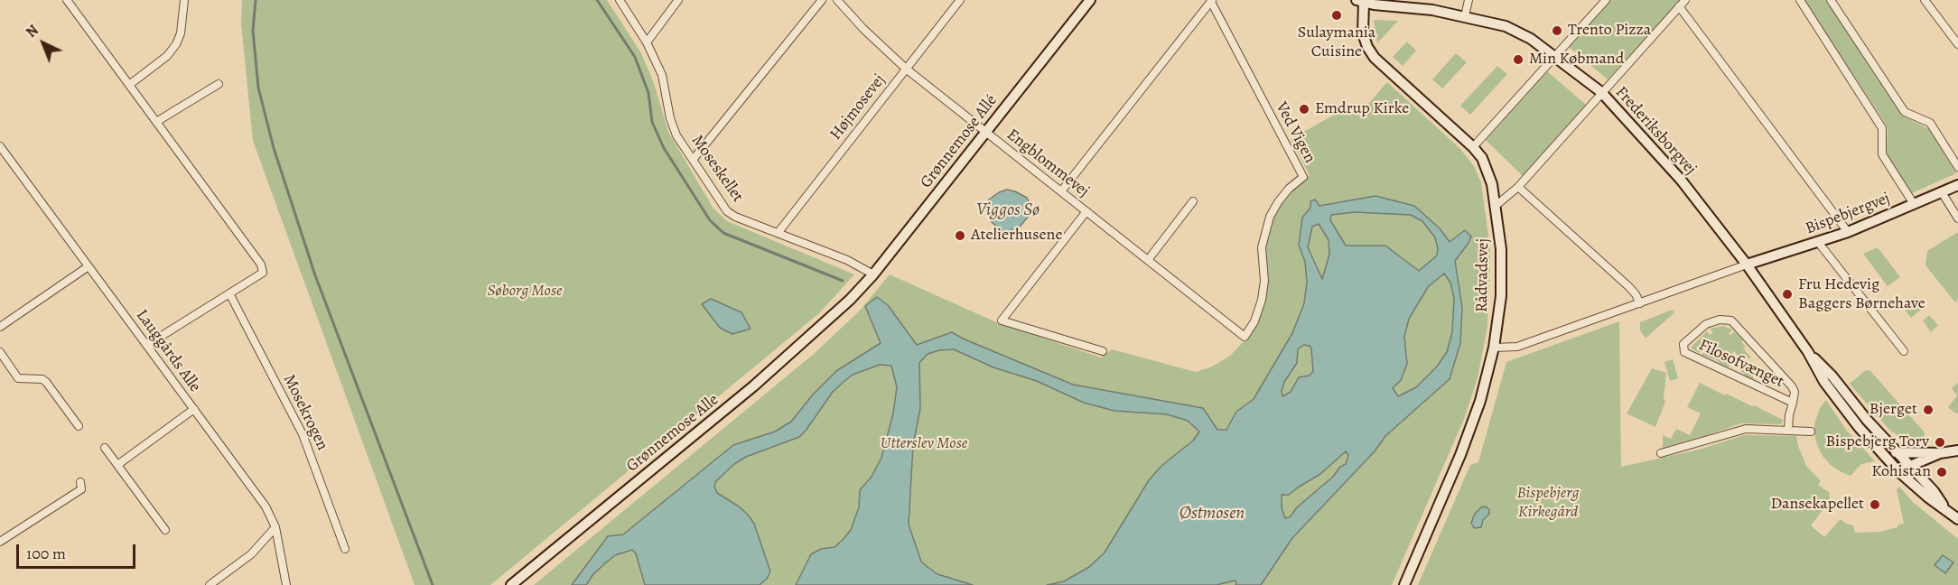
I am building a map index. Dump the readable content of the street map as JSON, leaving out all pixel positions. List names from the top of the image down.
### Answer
{
  "streets": {
    "street": [
      "Højmosevej",
      "Frederiksborgvej",
      "Ved Vigen",
      "Grønnemose Allé",
      "Engblommevej",
      "Moseskellet",
      "Bispebjergvej",
      "Rådvadsvej",
      "Lauggårds Alle",
      "Filosofvænget",
      "Mosekrogen",
      "Grønnemose Alle"
    ]
  },
  "crossings": [
    ["Højmosevej", "Engblommevej"],
    ["Højmosevej", "Moseskellet"],
    ["Frederiksborgvej", "Bispebjergvej"],
    ["Frederiksborgvej", "Rådvadsvej"],
    ["Ved Vigen", "Engblommevej"],
    ["Grønnemose Allé", "Engblommevej"],
    ["Grønnemose Allé", "Moseskellet"],
    ["Grønnemose Allé", "Grønnemose Alle"]
  ],
  "water": ["Viggos Sø", "Østmosen"],
  "parks": ["Søborg Mose", "Utterslev Mose", "Bispebjerg Kirkegård"],
  "places": [
    "Sulaymania Cuisine",
    "Trento Pizza",
    "Min Købmand",
    "Emdrup Kirke",
    "Atelierhusene",
    "Fru Hedevig Baggers Børnehave",
    "Bjerget",
    "Bispebjerg Torv",
    "Kohistan",
    "Dansekapellet"
  ],
  "scale_bar": "100 m",
  "north": "top left"
}
